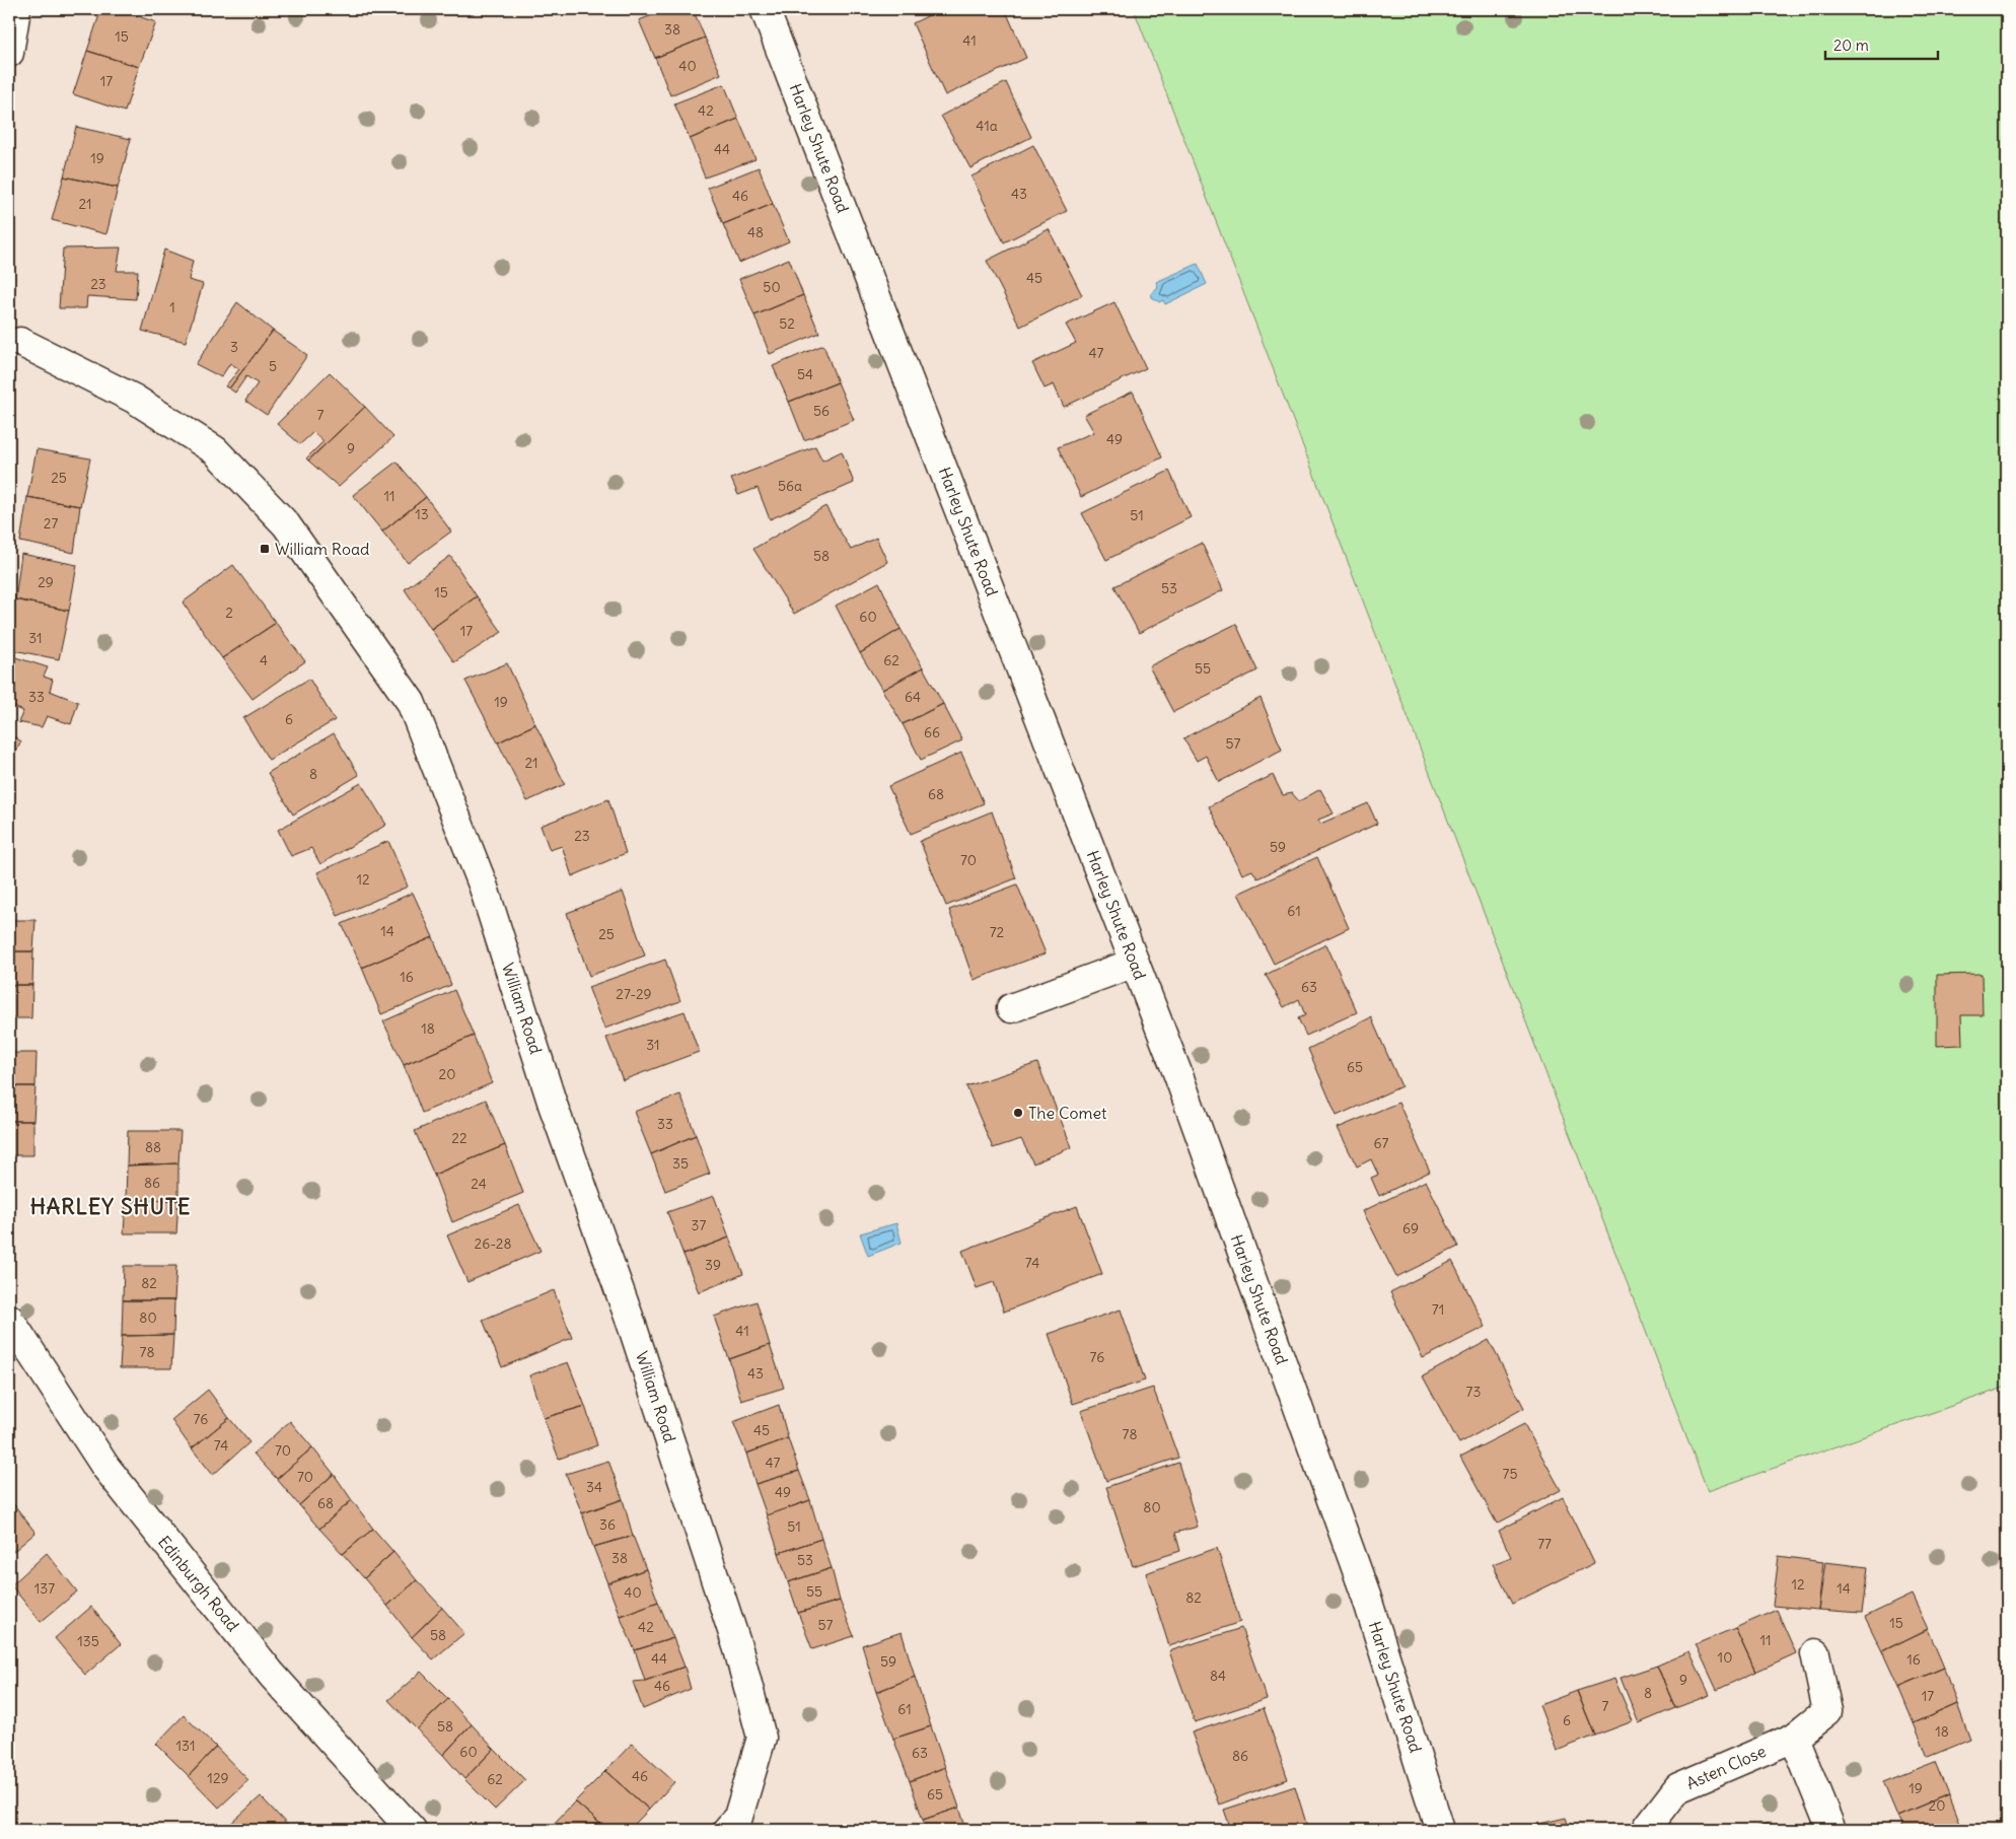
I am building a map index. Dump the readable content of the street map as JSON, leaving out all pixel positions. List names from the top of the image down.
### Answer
{
  "streets": {
    "street": [
      "Harley Shute Road",
      "William Road",
      "Edinburgh Road",
      "Asten Close"
    ]
  },
  "districts": ["HARLEY SHUTE"],
  "places": {
    "transit": ["William Road"],
    "other": ["The Comet"]
  },
  "house_numbers": [
    "38",
    "15",
    "41",
    "40",
    "17",
    "42",
    "41a",
    "44",
    "19",
    "43",
    "46",
    "21",
    "48",
    "45",
    "23",
    "50",
    "1",
    "52",
    "3",
    "47",
    "5",
    "54",
    "56",
    "7",
    "49",
    "9",
    "25",
    "56a",
    "11",
    "13",
    "51",
    "27",
    "58",
    "29",
    "53",
    "15",
    "2",
    "60",
    "17",
    "31",
    "4",
    "62",
    "55",
    "33",
    "64",
    "19",
    "6",
    "66",
    "57",
    "21",
    "8",
    "68",
    "23",
    "59",
    "70",
    "12",
    "61",
    "14",
    "72",
    "25",
    "16",
    "63",
    "27-29",
    "18",
    "31",
    "65",
    "20",
    "33",
    "22",
    "67",
    "88",
    "35",
    "86",
    "24",
    "37",
    "69",
    "26-28",
    "74",
    "39",
    "82",
    "71",
    "80",
    "41",
    "78",
    "76",
    "43",
    "73",
    "76",
    "45",
    "78",
    "74",
    "70",
    "47",
    "75",
    "70",
    "34",
    "49",
    "68",
    "80",
    "36",
    "51",
    "77",
    "38",
    "53",
    "12",
    "137",
    "14",
    "55",
    "40",
    "82",
    "15",
    "57",
    "42",
    "58",
    "11",
    "135",
    "10",
    "44",
    "16",
    "59",
    "84",
    "9",
    "46",
    "8",
    "17",
    "7",
    "61",
    "6",
    "58",
    "18",
    "131",
    "60",
    "63",
    "86",
    "46",
    "129",
    "62",
    "19",
    "65",
    "20"
  ],
  "scale_bar": "20 m"
}
